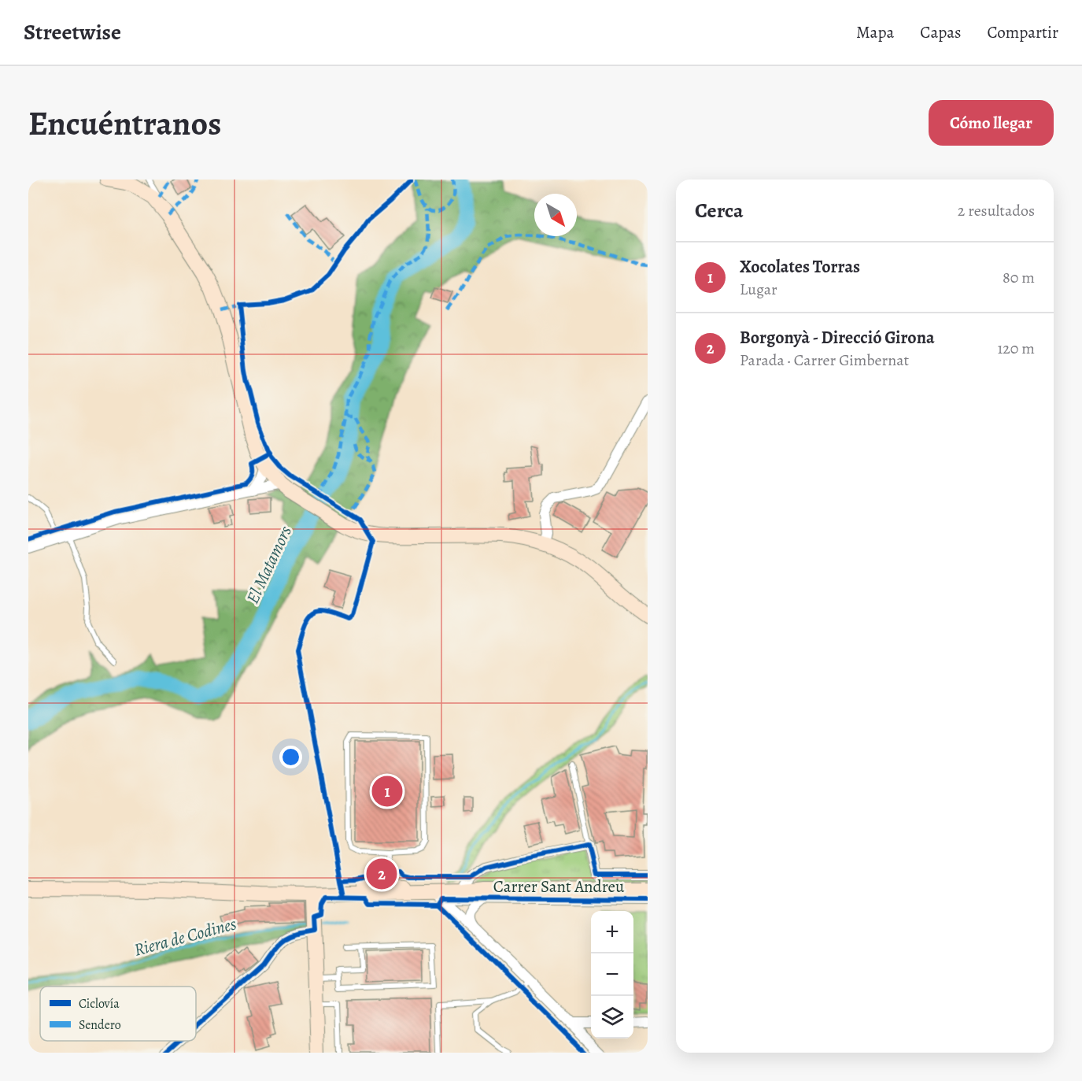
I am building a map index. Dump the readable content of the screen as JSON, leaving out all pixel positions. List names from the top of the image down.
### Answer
{
  "streets": {
    "street": ["Carrer Sant Andreu"]
  },
  "water": ["El Matamors", "Riera de Codines"],
  "legend": ["Ciclovía", "Sendero"],
  "north": "bottom right",
  "page": {
    "header": "Streetwise",
    "nav": ["Mapa", "Capas", "Compartir"],
    "buttons": "Cómo llegar",
    "title": "Encuéntranos",
    "heading": ["Cerca", "2 resultados"],
    "list": [
      {
        "mark": "1",
        "name": "Xocolates Torras",
        "note": "Lugar",
        "value": "80 m"
      },
      {
        "mark": "2",
        "name": "Borgonyà - Direcció Girona",
        "note": "Parada · Carrer Gimbernat",
        "value": "120 m"
      }
    ],
    "pins": ["1", "2"],
    "map_buttons": ["+", "−"]
  }
}
